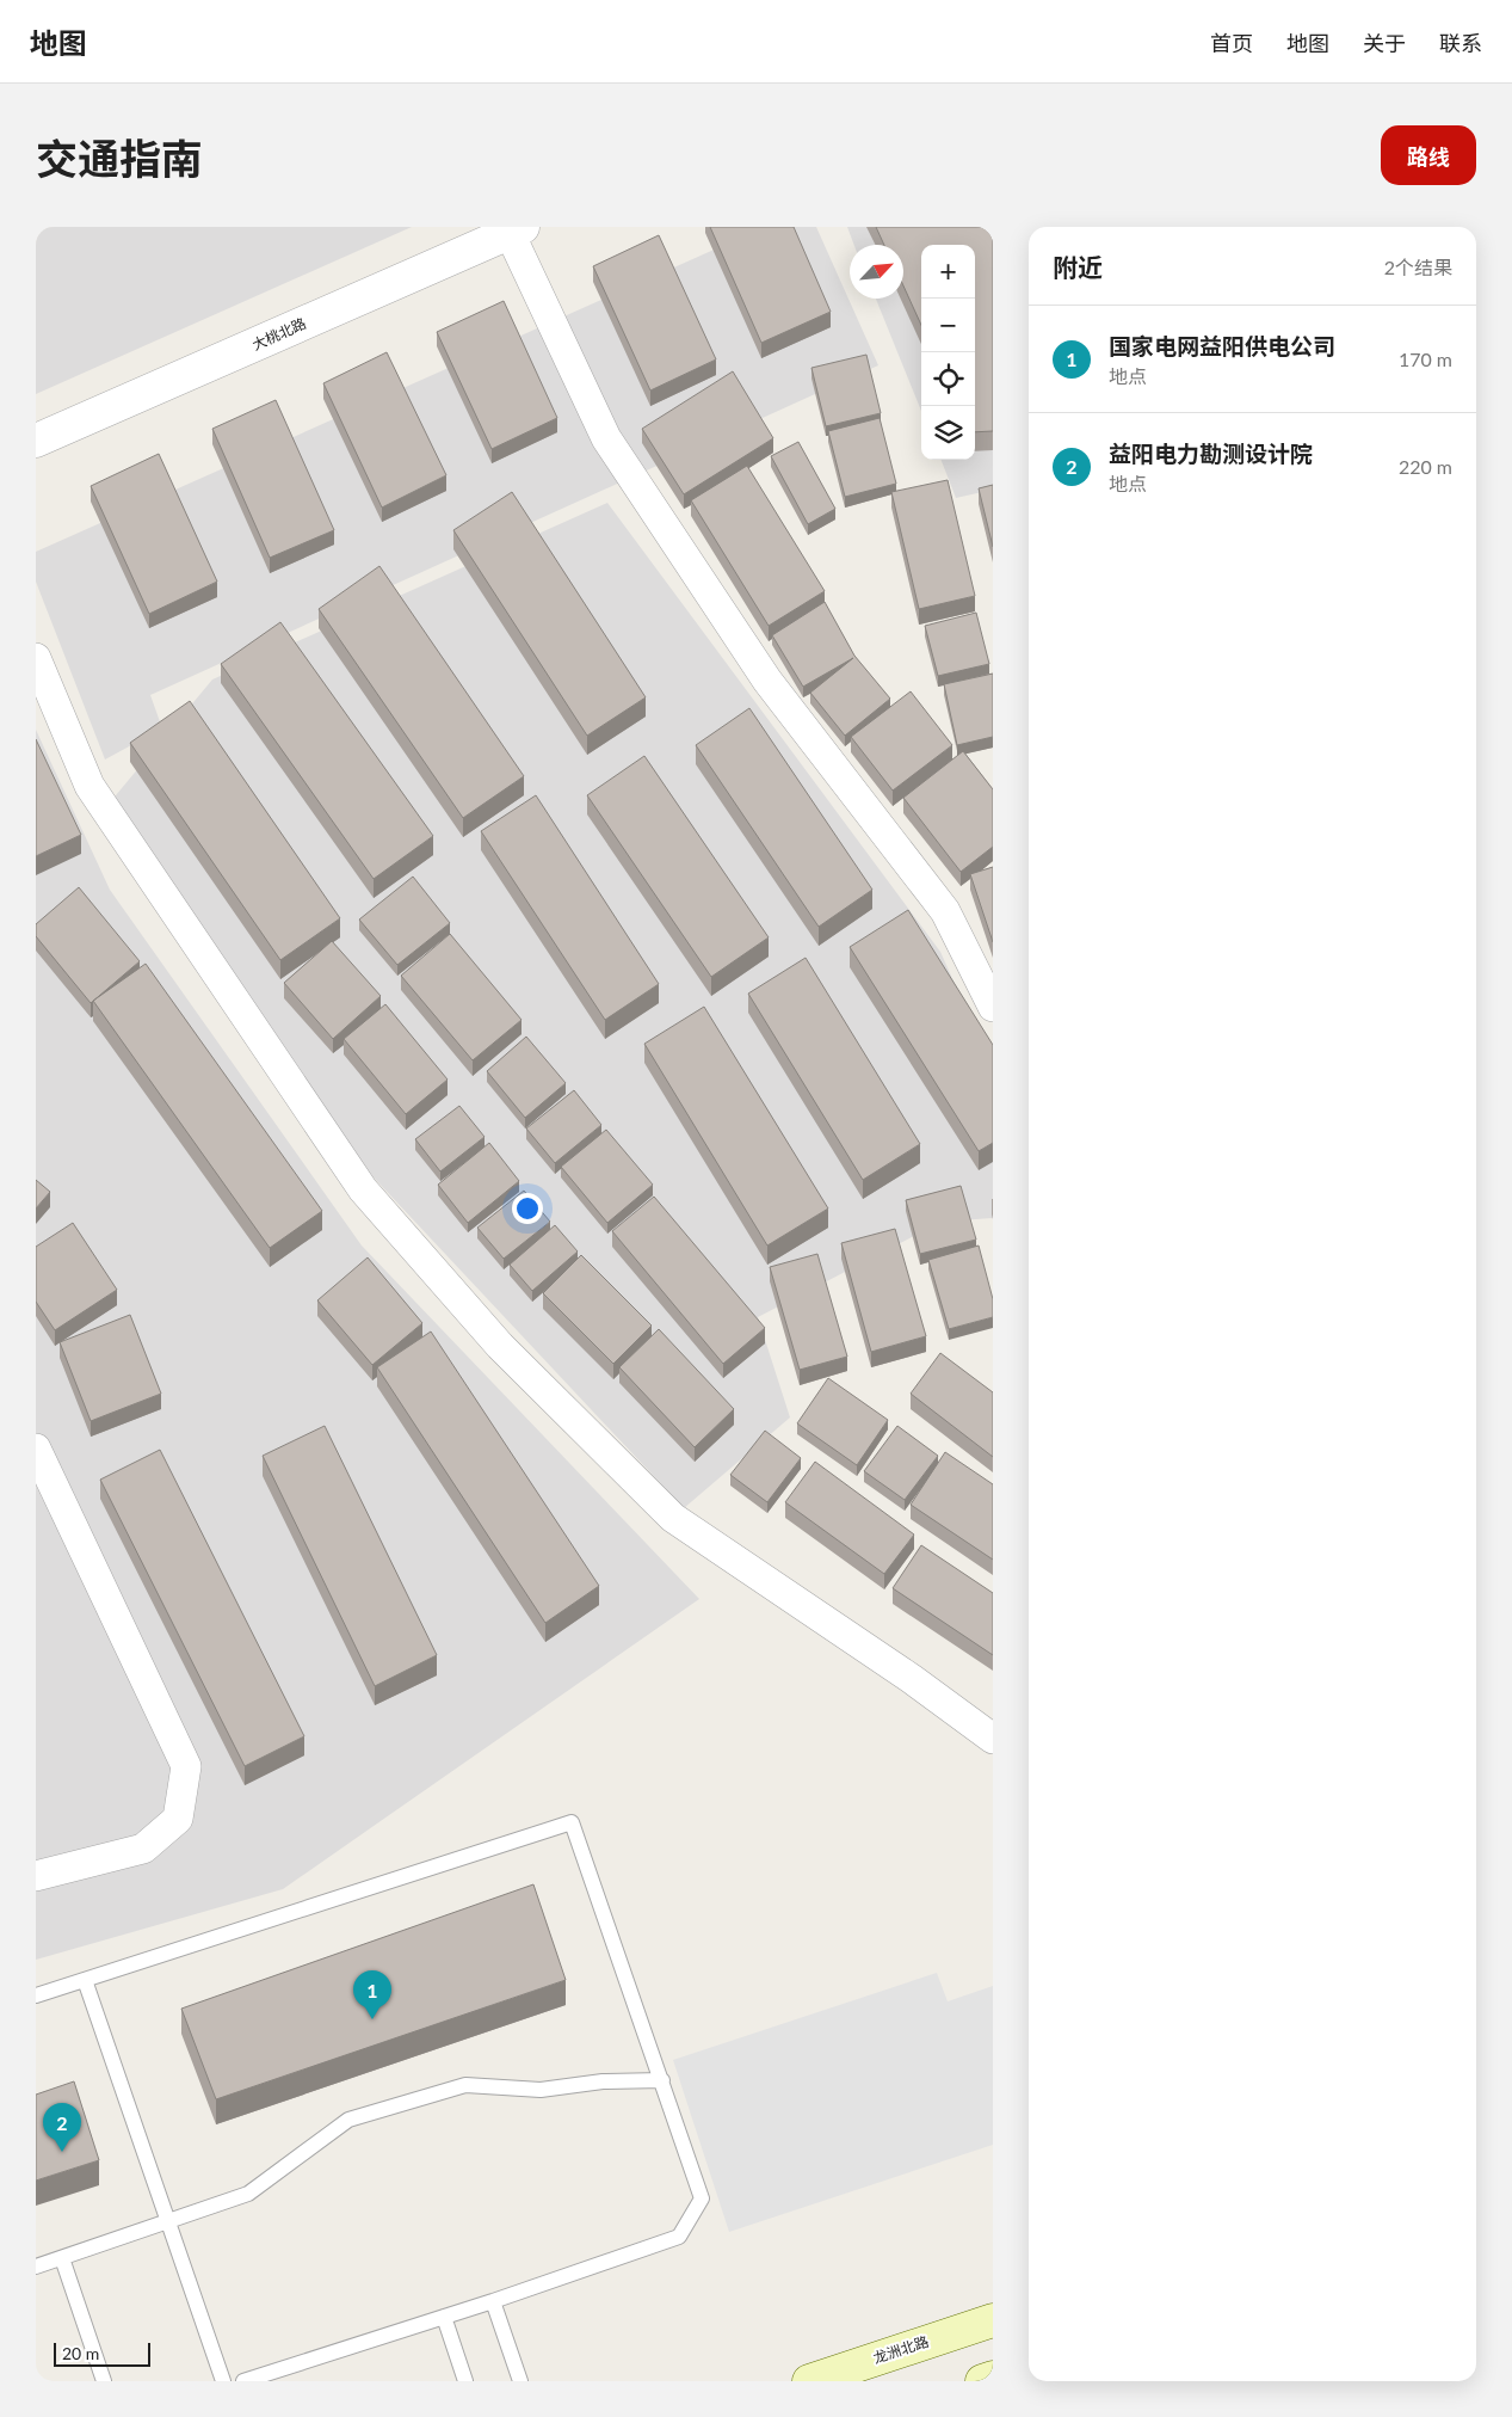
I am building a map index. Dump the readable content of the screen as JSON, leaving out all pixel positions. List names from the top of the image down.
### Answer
{
  "streets": {
    "main road": ["龙洲北路"],
    "street": ["大桃北路"]
  },
  "scale_bar": "20 m",
  "north": "top right",
  "page": {
    "header": "地图",
    "nav": [
      "首页",
      "地图",
      "关于",
      "联系"
    ],
    "title": "交通指南",
    "buttons": "路线",
    "heading": ["附近", "2个结果"],
    "map_buttons": ["+", "−"],
    "list": [
      {
        "mark": "1",
        "name": "国家电网益阳供电公司",
        "note": "地点",
        "value": "170 m"
      },
      {
        "mark": "2",
        "name": "益阳电力勘测设计院",
        "note": "地点",
        "value": "220 m"
      }
    ],
    "pins": ["1", "2"],
    "scale": "20 m"
  }
}
